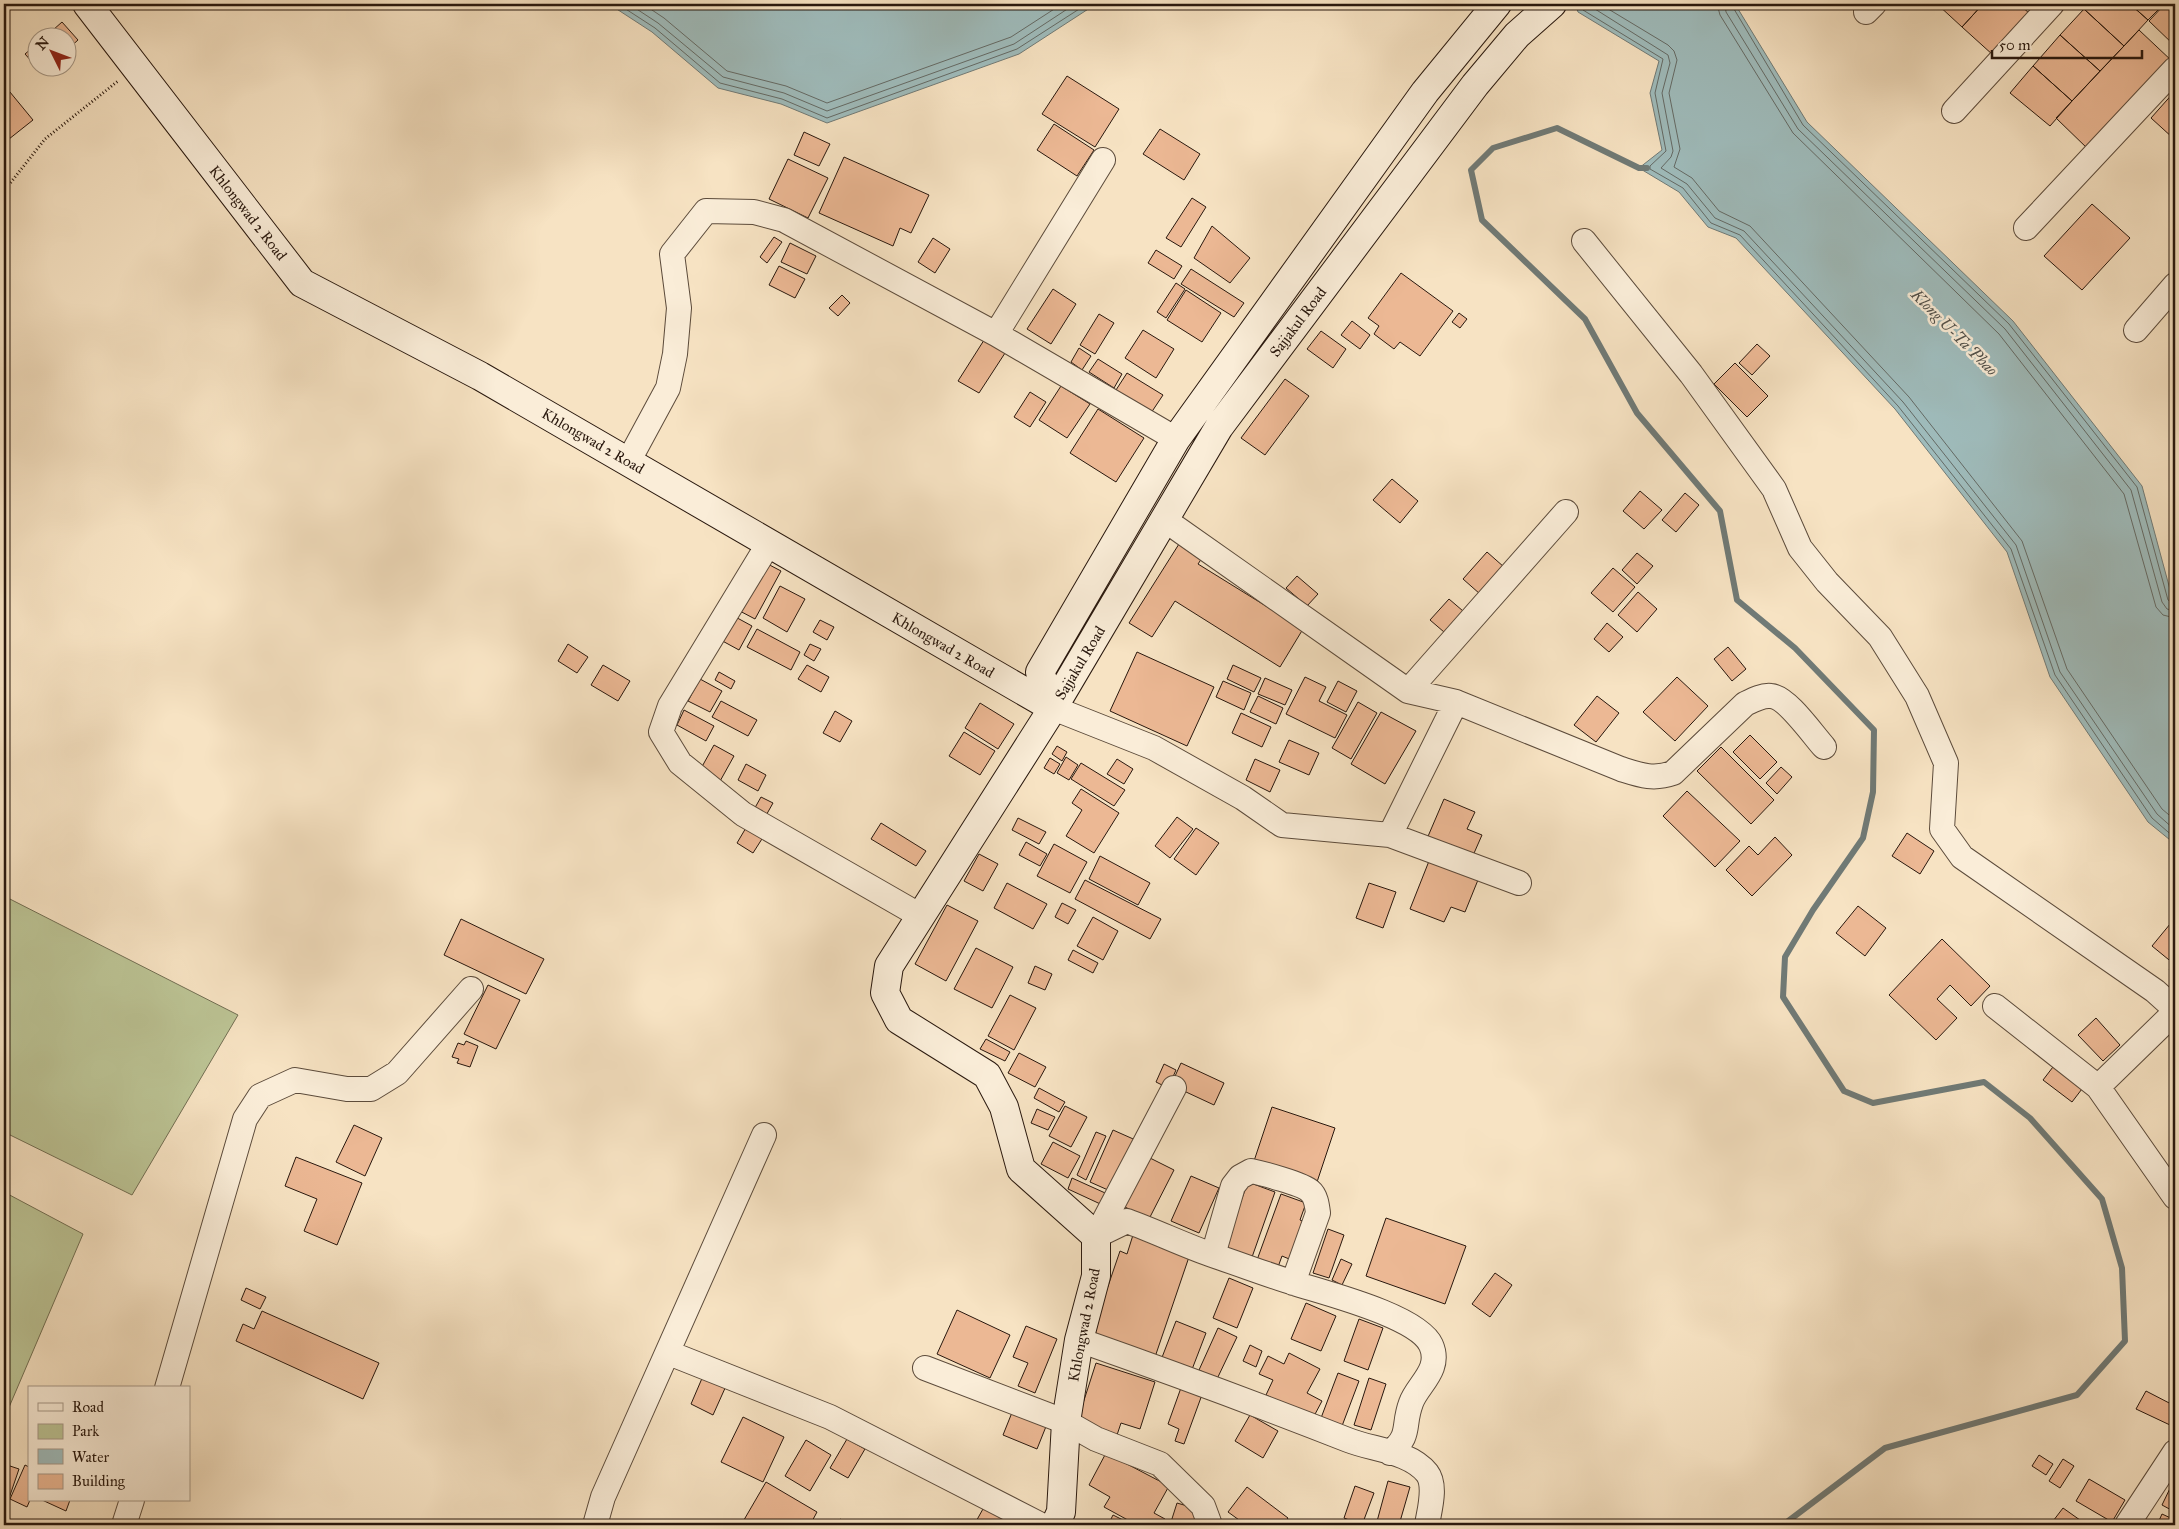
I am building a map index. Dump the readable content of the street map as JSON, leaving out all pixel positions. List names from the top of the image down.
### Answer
{
  "streets": {
    "street": ["Khlongwad 2 Road", "Sajjakul Road"]
  },
  "crossings": [
    ["Khlongwad 2 Road", "Sajjakul Road"]
  ],
  "water": ["Klong U-Ta Phao"],
  "legend": [
    "Road",
    "Park",
    "Water",
    "Building"
  ],
  "scale_bar": "50 m",
  "north": "top left"
}
